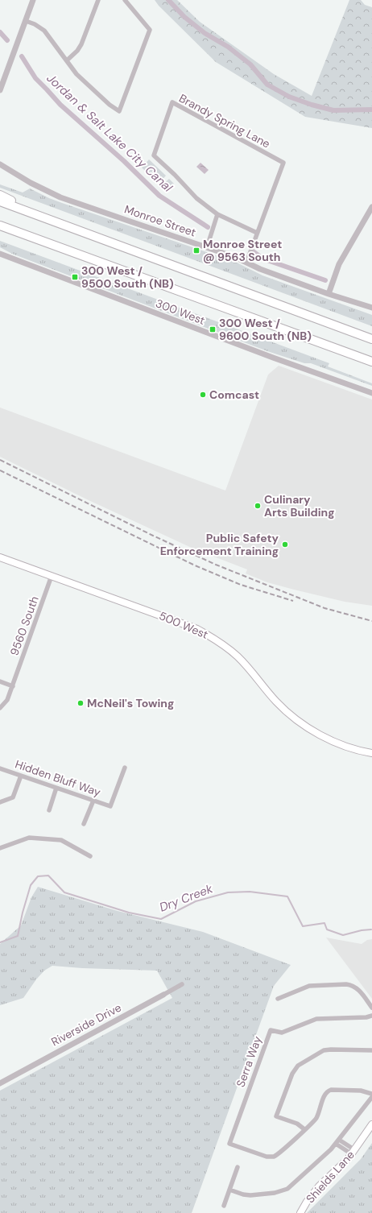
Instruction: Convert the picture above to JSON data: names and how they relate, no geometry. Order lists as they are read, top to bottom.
{
  "streets": {
    "main road": ["500 West", "Shields Lane"],
    "street": [
      "Brandy Spring Lane",
      "Monroe Street",
      "300 West",
      "9560 South",
      "Hidden Bluff Way",
      "Riverside Drive",
      "Serra Way"
    ]
  },
  "crossings": [
    ["500 West", "9560 South"]
  ],
  "water": ["Jordan & Salt Lake City Canal", "Dry Creek"],
  "places": {
    "transit": ["Monroe Street @ 9563 South", "300 West / 9500 South (NB)", "300 West / 9600 South (NB)"],
    "other": [
      "Comcast",
      "Culinary Arts Building",
      "Public Safety Enforcement Training",
      "McNeil's Towing"
    ]
  }
}
